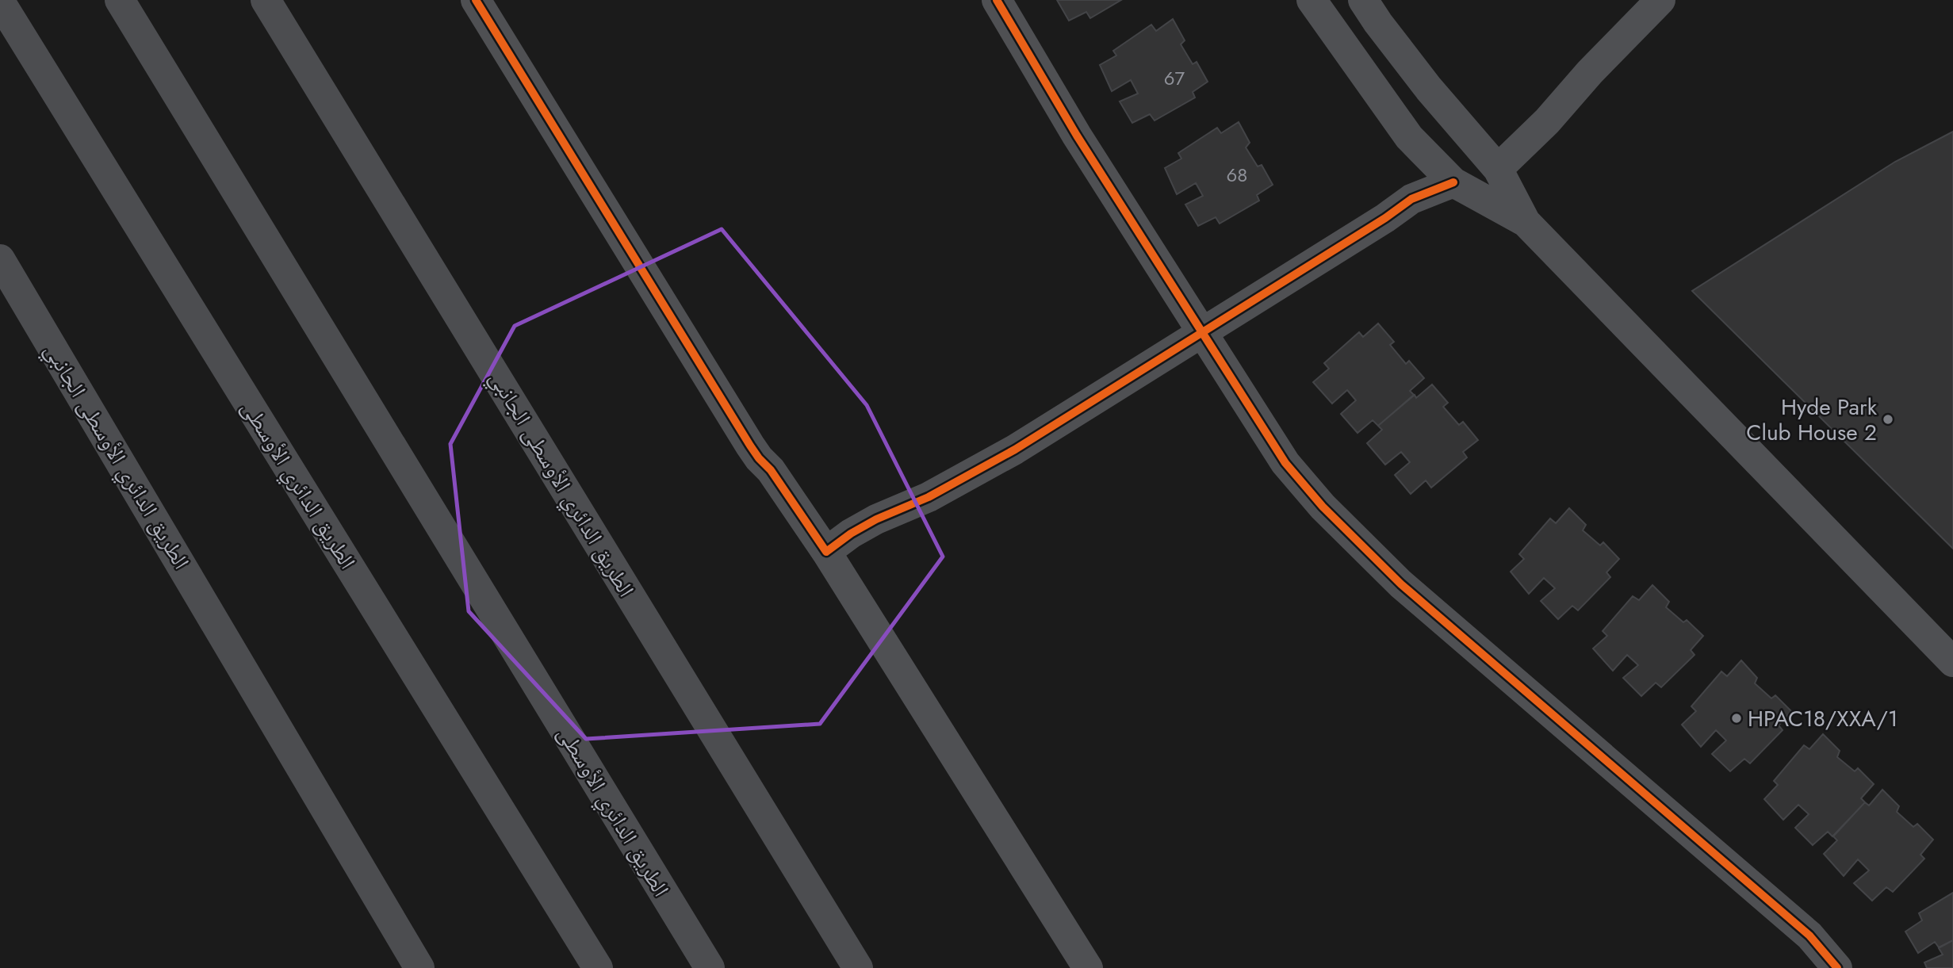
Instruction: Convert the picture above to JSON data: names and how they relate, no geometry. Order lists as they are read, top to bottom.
{
  "streets": {
    "highway": ["الطريق الدائري الأوسطى الجانبي", "الطريق الدائري الأوسطى"]
  },
  "places": ["Hyde Park Club House 2", "HPAC18/XXA/1"],
  "house_numbers": ["67", "68"]
}
